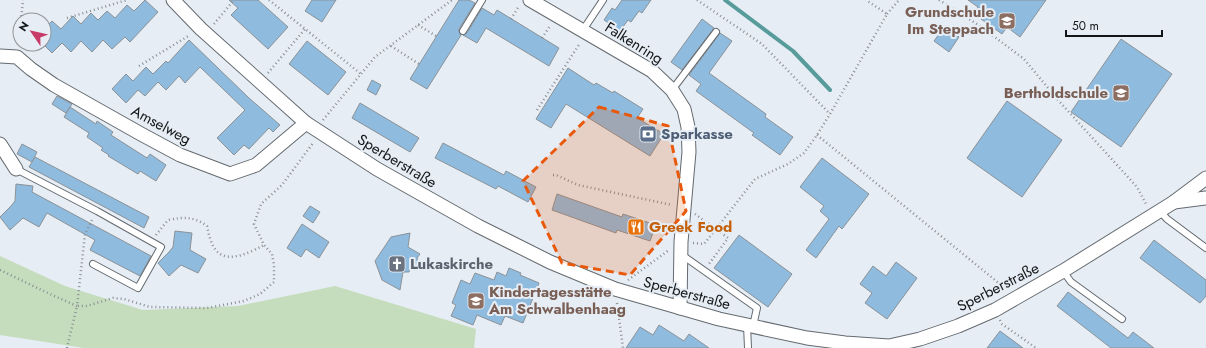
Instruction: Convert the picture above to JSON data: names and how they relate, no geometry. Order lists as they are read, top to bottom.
{
  "streets": {
    "street": ["Falkenring", "Amselweg", "Sperberstraße"]
  },
  "crossings": [
    ["Falkenring", "Sperberstraße"],
    ["Amselweg", "Sperberstraße"]
  ],
  "places": {
    "school or university": ["Grundschule Im Steppach", "Bertholdschule", "Kindertagesstätte Am Schwalbenhaag"],
    "bank": ["Sparkasse"],
    "restaurant": ["Greek Food"],
    "church": ["Lukaskirche"]
  },
  "scale_bar": "50 m",
  "north": "top left"
}
